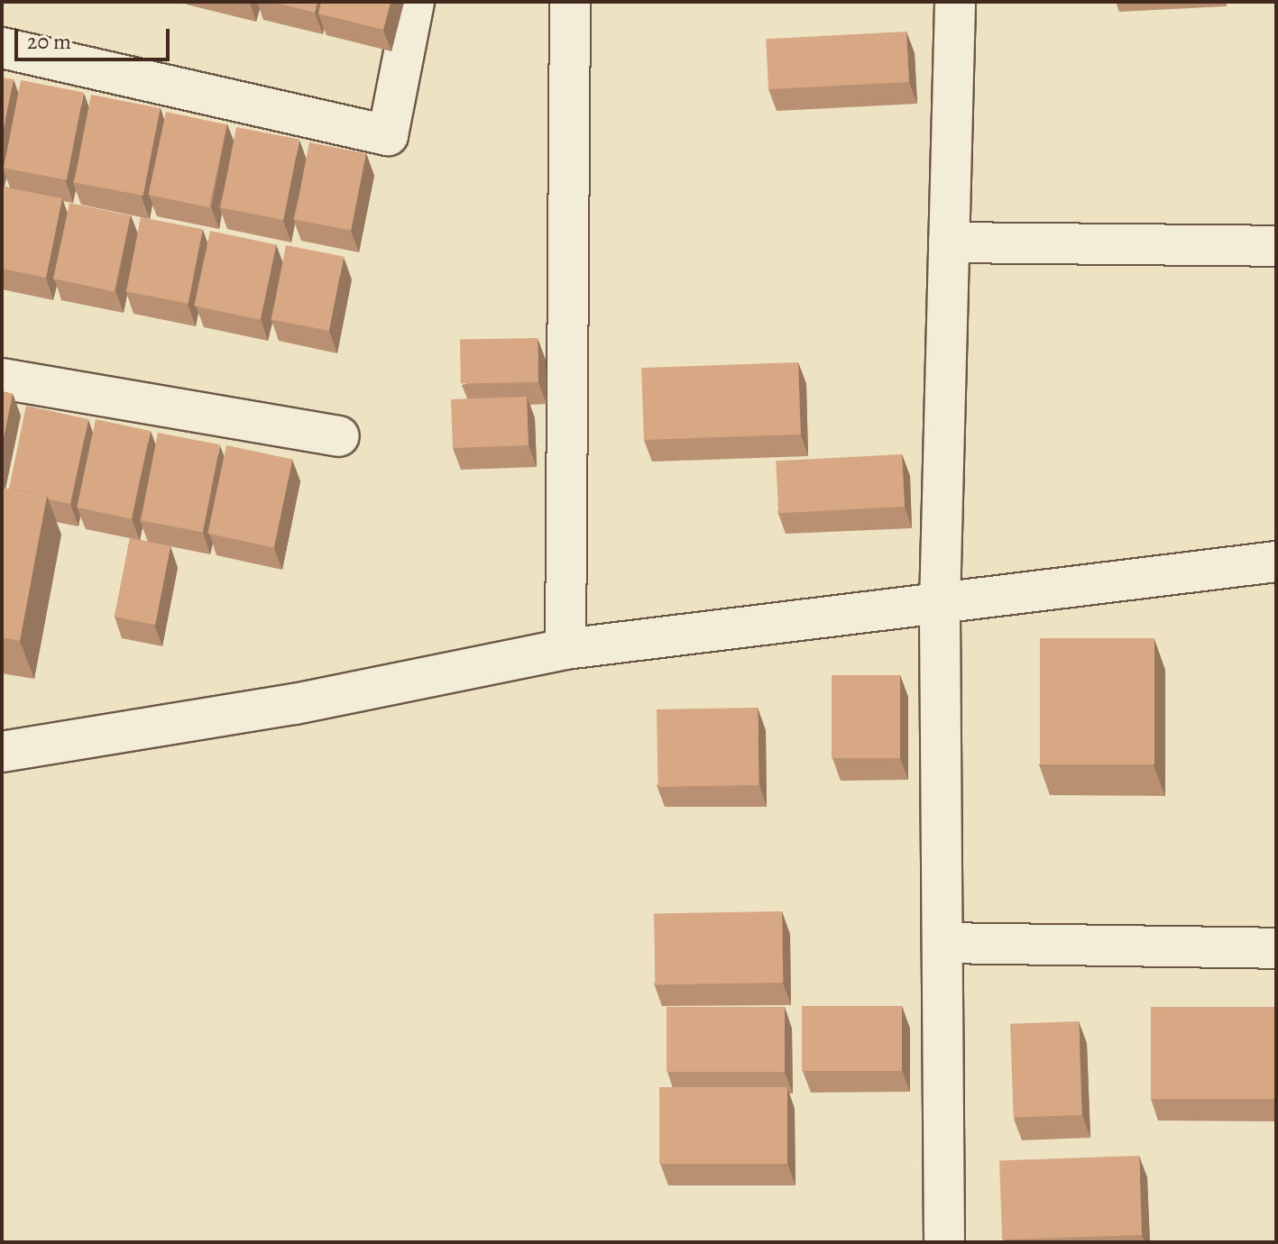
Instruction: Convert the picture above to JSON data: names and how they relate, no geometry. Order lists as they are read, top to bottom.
{
  "scale_bar": "20 m"
}
